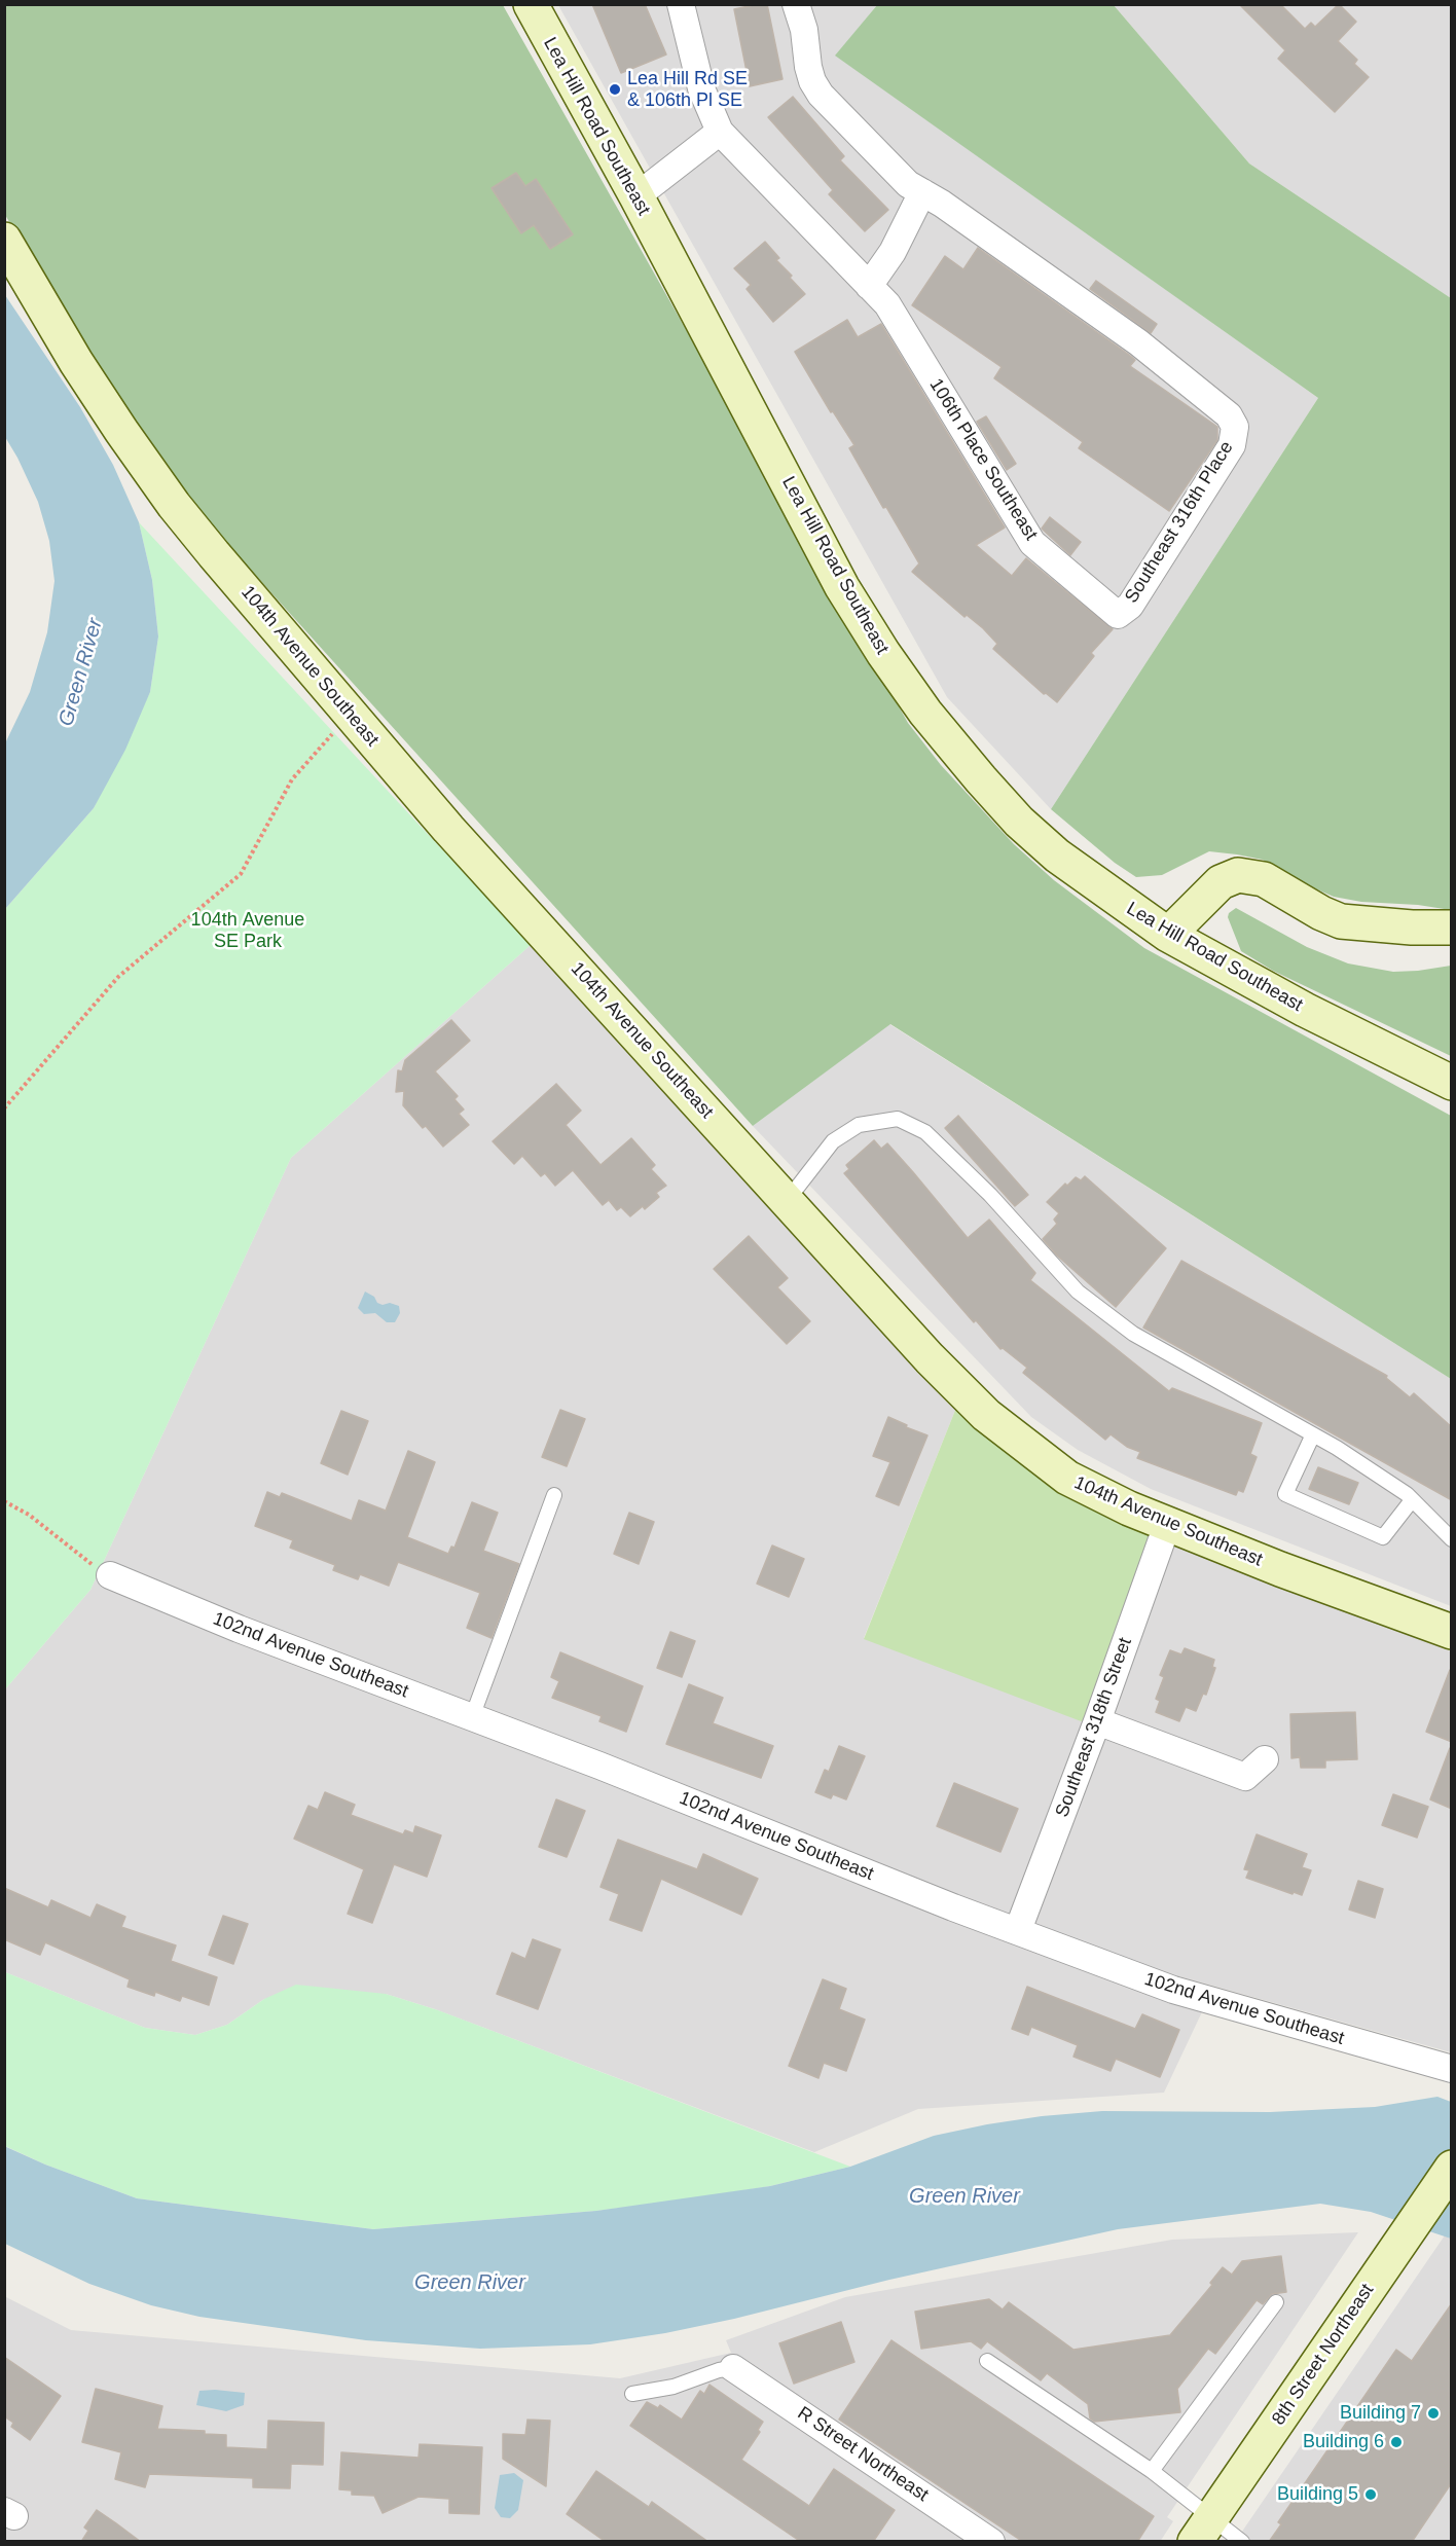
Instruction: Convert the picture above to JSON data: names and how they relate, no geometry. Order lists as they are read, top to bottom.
{
  "streets": {
    "street": [
      "Lea Hill Road Southeast",
      "106th Place Southeast",
      "Southeast 316th Place",
      "104th Avenue Southeast",
      "102nd Avenue Southeast",
      "Southeast 318th Street",
      "8th Street Northeast",
      "R Street Northeast"
    ]
  },
  "crossings": [
    ["106th Place Southeast", "Southeast 316th Place"],
    ["104th Avenue Southeast", "Southeast 318th Street"],
    ["102nd Avenue Southeast", "Southeast 318th Street"]
  ],
  "water": ["Green River"],
  "parks": ["104th Avenue SE Park"],
  "places": [
    "Lea Hill Rd SE & 106th Pl SE",
    "Building 7",
    "Building 6",
    "Building 5"
  ]
}
